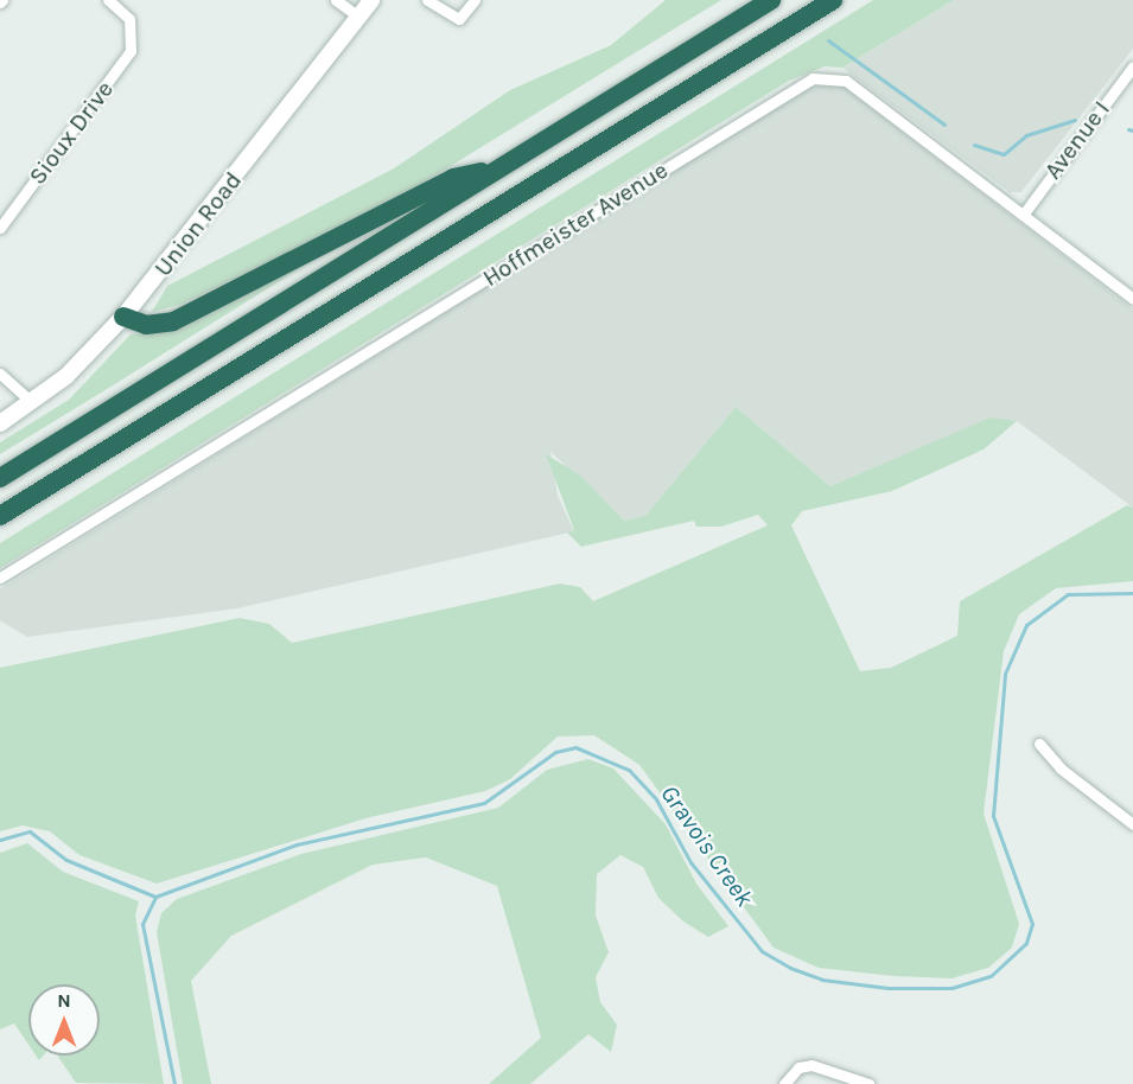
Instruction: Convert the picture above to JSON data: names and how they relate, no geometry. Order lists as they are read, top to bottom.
{
  "streets": {
    "main road": ["Union Road"],
    "street": ["Sioux Drive", "Avenue I", "Hoffmeister Avenue"]
  },
  "crossings": [
    ["Avenue I", "Hoffmeister Avenue"]
  ],
  "water": ["Gravois Creek"],
  "north": "top"
}
